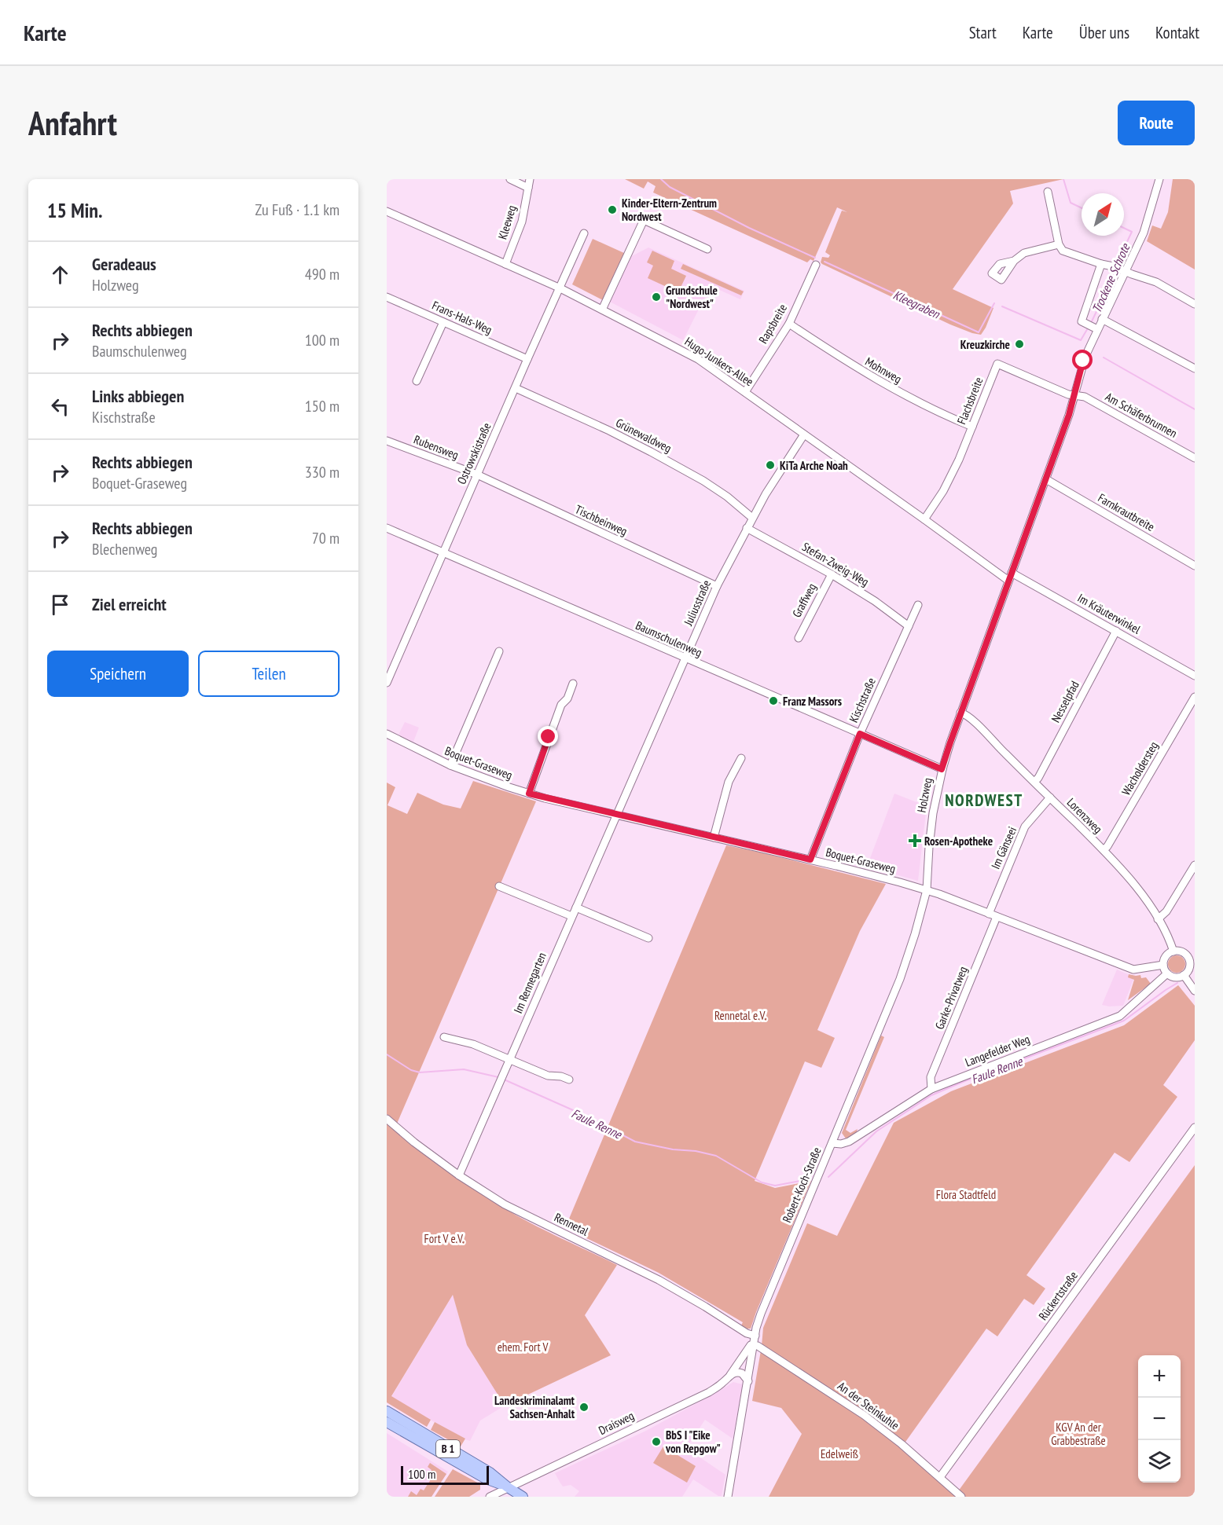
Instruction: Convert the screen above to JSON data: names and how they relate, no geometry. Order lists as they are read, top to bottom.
{
  "streets": {
    "main road": ["B 1"],
    "street": [
      "Kleeweg",
      "Frans-Hals-Weg",
      "Rapsbreite",
      "Hugo-Junkers-Allee",
      "Mohnweg",
      "Flachsbreite",
      "Am Schäferbrunnen",
      "Grünewaldweg",
      "Rubensweg",
      "Ostrowskistraße",
      "Farnkrautbreite",
      "Tischbeinweg",
      "Stefan-Zweig-Weg",
      "Graffweg",
      "Juliusstraße",
      "Im Kräuterwinkel",
      "Baumschulenweg",
      "Kischstraße",
      "Nesselpfad",
      "Boquet-Graseweg",
      "Wacholdersteg",
      "Holzweg",
      "Lorenzweg",
      "Im Gänseei",
      "Im Rennegarten",
      "Garke-Privatweg",
      "Langefelder Weg",
      "Robert-Koch-Straße",
      "Rennetal",
      "Rückertstraße",
      "An der Steinkuhle",
      "Draisweg"
    ]
  },
  "crossings": [
    ["Kleeweg", "Hugo-Junkers-Allee"],
    ["Frans-Hals-Weg", "Ostrowskistraße"],
    ["Rapsbreite", "Hugo-Junkers-Allee"],
    ["Rapsbreite", "Mohnweg"],
    ["Hugo-Junkers-Allee", "Flachsbreite"],
    ["Hugo-Junkers-Allee", "Ostrowskistraße"],
    ["Hugo-Junkers-Allee", "Juliusstraße"],
    ["Hugo-Junkers-Allee", "Holzweg"],
    ["Mohnweg", "Flachsbreite"],
    ["Flachsbreite", "Am Schäferbrunnen"],
    ["Flachsbreite", "Holzweg"],
    ["Am Schäferbrunnen", "Holzweg"],
    ["Grünewaldweg", "Ostrowskistraße"],
    ["Grünewaldweg", "Juliusstraße"],
    ["Rubensweg", "Ostrowskistraße"],
    ["Rubensweg", "Tischbeinweg"],
    ["Ostrowskistraße", "Tischbeinweg"],
    ["Ostrowskistraße", "Baumschulenweg"],
    ["Farnkrautbreite", "Holzweg"],
    ["Tischbeinweg", "Juliusstraße"],
    ["Stefan-Zweig-Weg", "Graffweg"],
    ["Stefan-Zweig-Weg", "Juliusstraße"],
    ["Stefan-Zweig-Weg", "Kischstraße"],
    ["Juliusstraße", "Baumschulenweg"],
    ["Juliusstraße", "Boquet-Graseweg"],
    ["Juliusstraße", "Im Rennegarten"],
    ["Im Kräuterwinkel", "Nesselpfad"],
    ["Im Kräuterwinkel", "Holzweg"],
    ["Baumschulenweg", "Kischstraße"],
    ["Baumschulenweg", "Holzweg"],
    ["Kischstraße", "Boquet-Graseweg"],
    ["Nesselpfad", "Lorenzweg"],
    ["Boquet-Graseweg", "Holzweg"],
    ["Boquet-Graseweg", "Lorenzweg"],
    ["Boquet-Graseweg", "Im Gänseei"],
    ["Boquet-Graseweg", "Im Rennegarten"],
    ["Boquet-Graseweg", "Garke-Privatweg"],
    ["Boquet-Graseweg", "Langefelder Weg"],
    ["Boquet-Graseweg", "Robert-Koch-Straße"],
    ["Wacholdersteg", "Lorenzweg"],
    ["Holzweg", "Lorenzweg"],
    ["Holzweg", "Robert-Koch-Straße"],
    ["Lorenzweg", "Im Gänseei"],
    ["Lorenzweg", "Langefelder Weg"],
    ["Im Rennegarten", "Rennetal"],
    ["Garke-Privatweg", "Langefelder Weg"],
    ["Langefelder Weg", "Robert-Koch-Straße"],
    ["Robert-Koch-Straße", "Rennetal"],
    ["Robert-Koch-Straße", "An der Steinkuhle"],
    ["Robert-Koch-Straße", "Draisweg"],
    ["Rückertstraße", "An der Steinkuhle"],
    ["An der Steinkuhle", "Draisweg"],
    ["Draisweg", "B 1"]
  ],
  "districts": ["NORDWEST"],
  "water": ["Trockene Schrote", "Kleegraben", "Faule Renne"],
  "parks": [
    "Rennetal e.V.",
    "Flora Stadtfeld",
    "Fort V e.V.",
    "ehem. Fort V",
    "KGV An der Grabbestraße",
    "Edelweiß"
  ],
  "places": {
    "other": [
      "Kinder-Eltern-Zentrum Nordwest",
      "Grundschule \"Nordwest\"",
      "Kreuzkirche",
      "KiTa Arche Noah",
      "Franz Massors",
      "Landeskriminalamt Sachsen-Anhalt",
      "BbS I \"Eike von Repgow\""
    ],
    "health": ["Rosen-Apotheke"]
  },
  "scale_bar": "100 m",
  "north": "top right",
  "page": {
    "header": "Karte",
    "nav": [
      "Start",
      "Karte",
      "Über uns",
      "Kontakt"
    ],
    "buttons": [
      "Route",
      ["Speichern", "Teilen"]
    ],
    "title": "Anfahrt",
    "heading": ["15 Min.", "Zu Fuß · 1.1 km"],
    "list": [
      ["Geradeaus", "Holzweg", "490 m"],
      ["Rechts abbiegen", "Baumschulenweg", "100 m"],
      ["Links abbiegen", "Kischstraße", "150 m"],
      ["Rechts abbiegen", "Boquet-Graseweg", "330 m"],
      ["Rechts abbiegen", "Blechenweg", "70 m"],
      "Ziel erreicht"
    ],
    "map_buttons": ["+", "−"],
    "scale": "100 m"
  }
}
